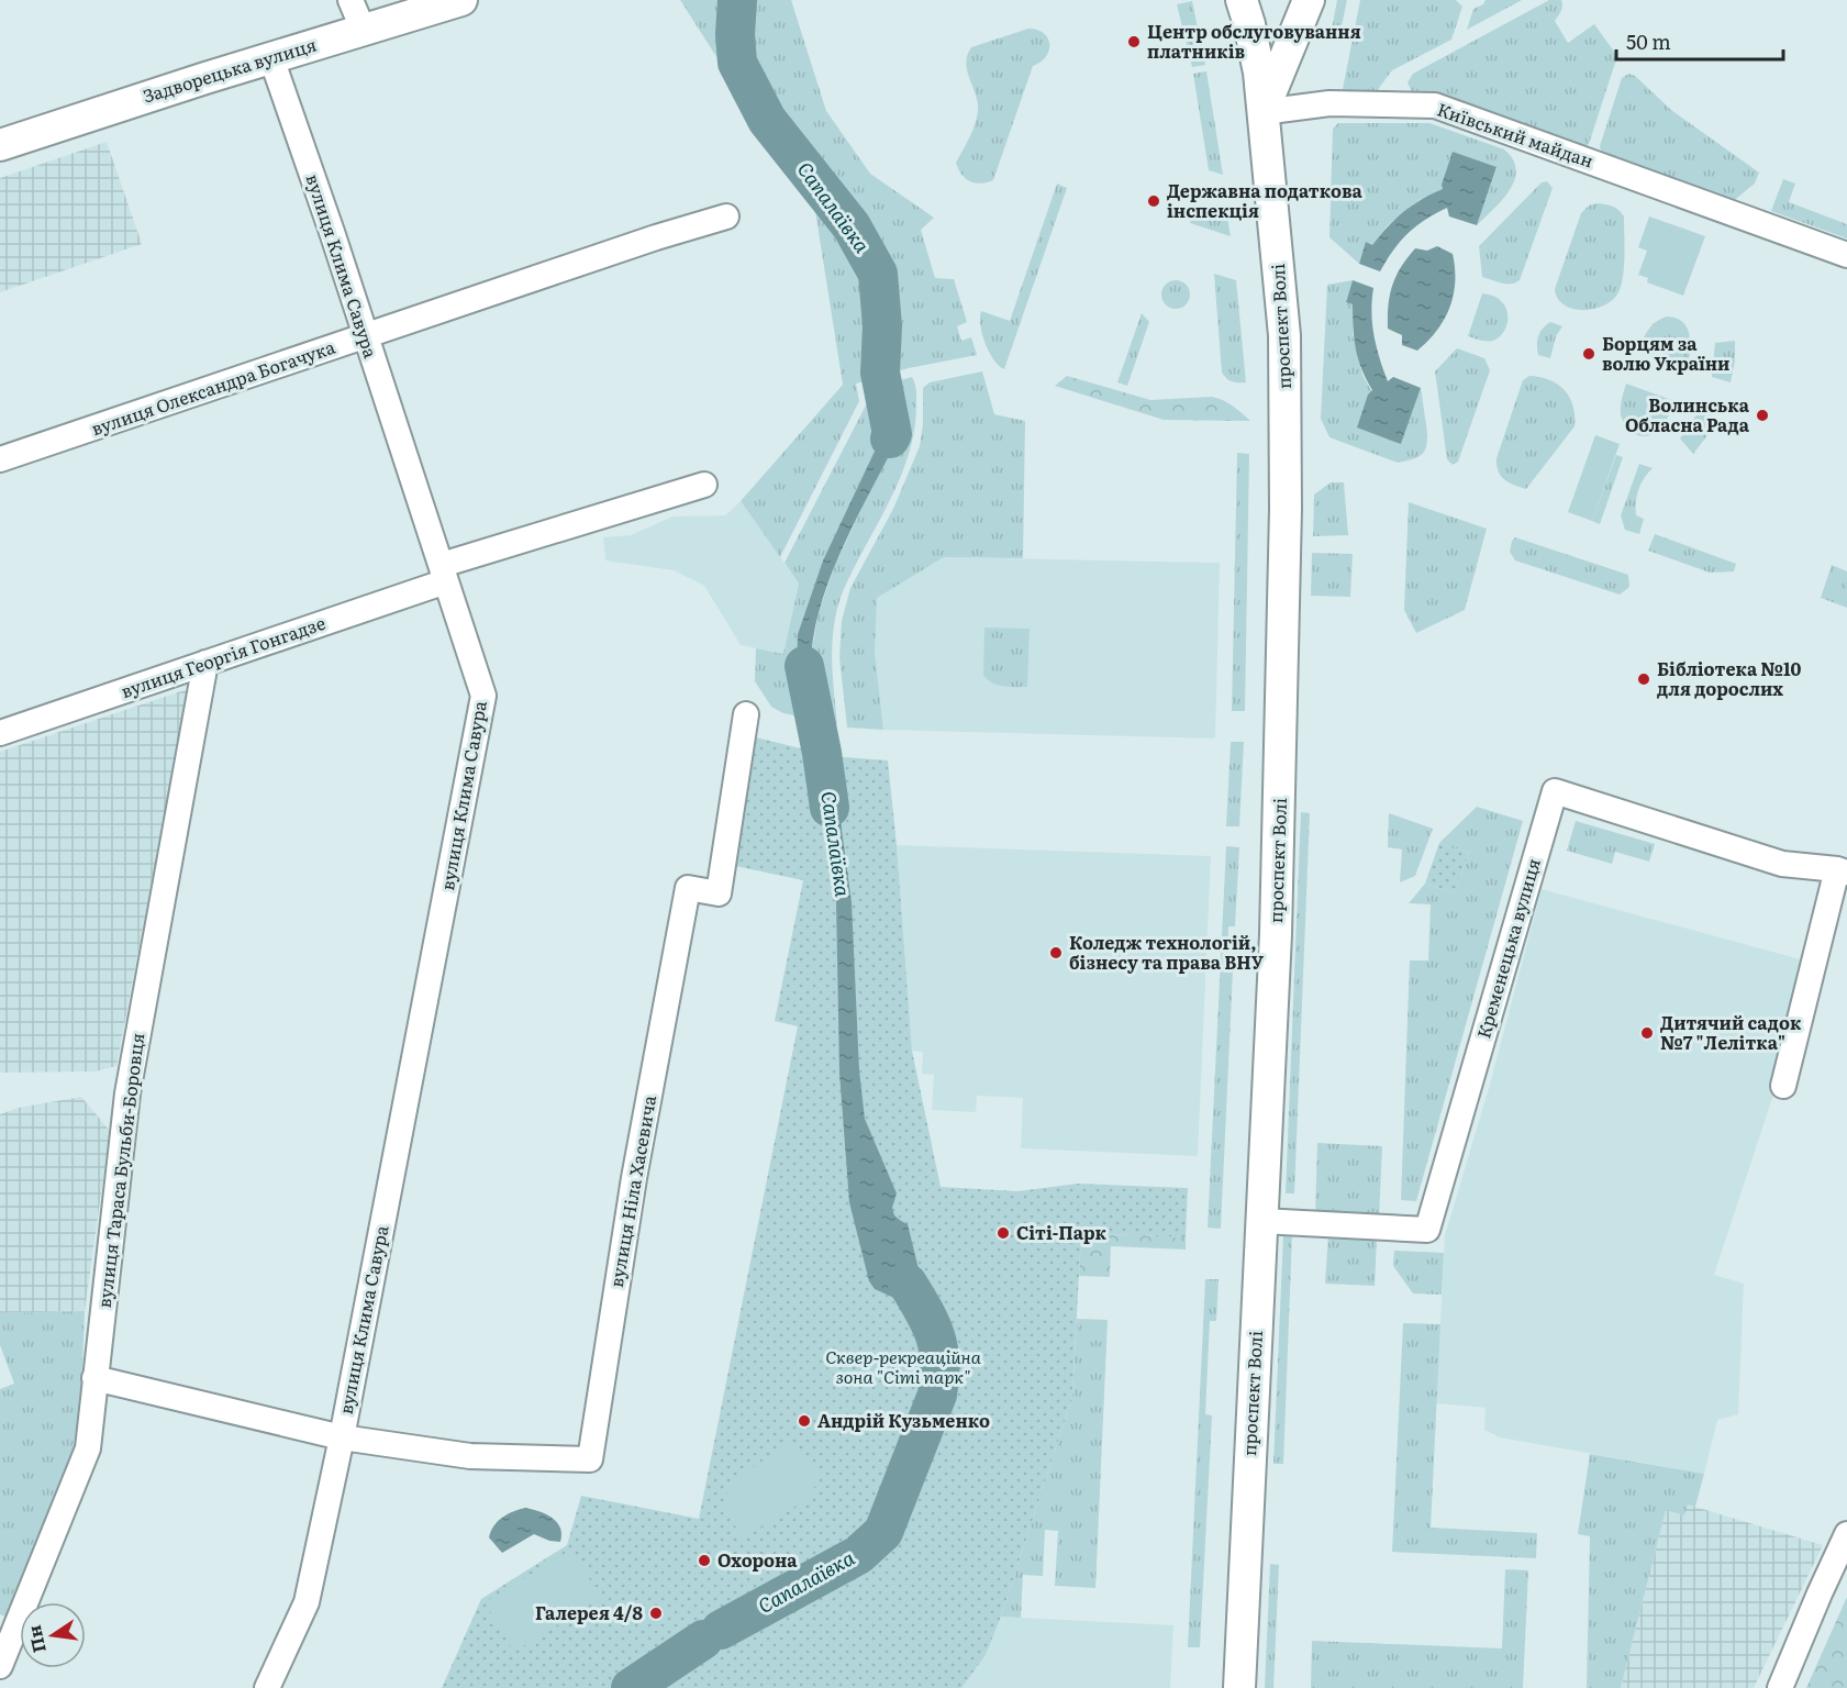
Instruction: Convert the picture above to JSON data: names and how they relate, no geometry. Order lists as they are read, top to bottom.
{
  "streets": {
    "main road": ["Задворецька вулиця", "проспект Волі"],
    "street": [
      "Київський майдан",
      "вулиця Клима Савура",
      "вулиця Олександра Богачука",
      "вулиця Георгія Гонгадзе",
      "Кременецька вулиця",
      "вулиця Тараса Бульби-Боровця",
      "вулиця Ніла Хасевича"
    ]
  },
  "crossings": [
    ["Задворецька вулиця", "вулиця Клима Савура"],
    ["Київський майдан", "проспект Волі"],
    ["вулиця Клима Савура", "вулиця Олександра Богачука"],
    ["вулиця Клима Савура", "вулиця Георгія Гонгадзе"],
    ["вулиця Клима Савура", "вулиця Тараса Бульби-Боровця"],
    ["вулиця Клима Савура", "вулиця Ніла Хасевича"],
    ["проспект Волі", "Кременецька вулиця"],
    ["вулиця Георгія Гонгадзе", "вулиця Тараса Бульби-Боровця"]
  ],
  "water": ["Сапалаївка"],
  "parks": ["Сквер-рекреаційна зона \"Сіті парк\""],
  "places": [
    "Центр обслуговування платників",
    "Державна податкова інспекція",
    "Борцям за волю України",
    "Волинська Обласна Рада",
    "Бібліотека №10 для дорослих",
    "Коледж технологій, бізнесу та права ВНУ",
    "Дитячий садок №7 \"Лелітка\"",
    "Сіті-Парк",
    "Андрій Кузьменко",
    "Охорона",
    "Галерея 4/8"
  ],
  "scale_bar": "50 m",
  "north": "left"
}
